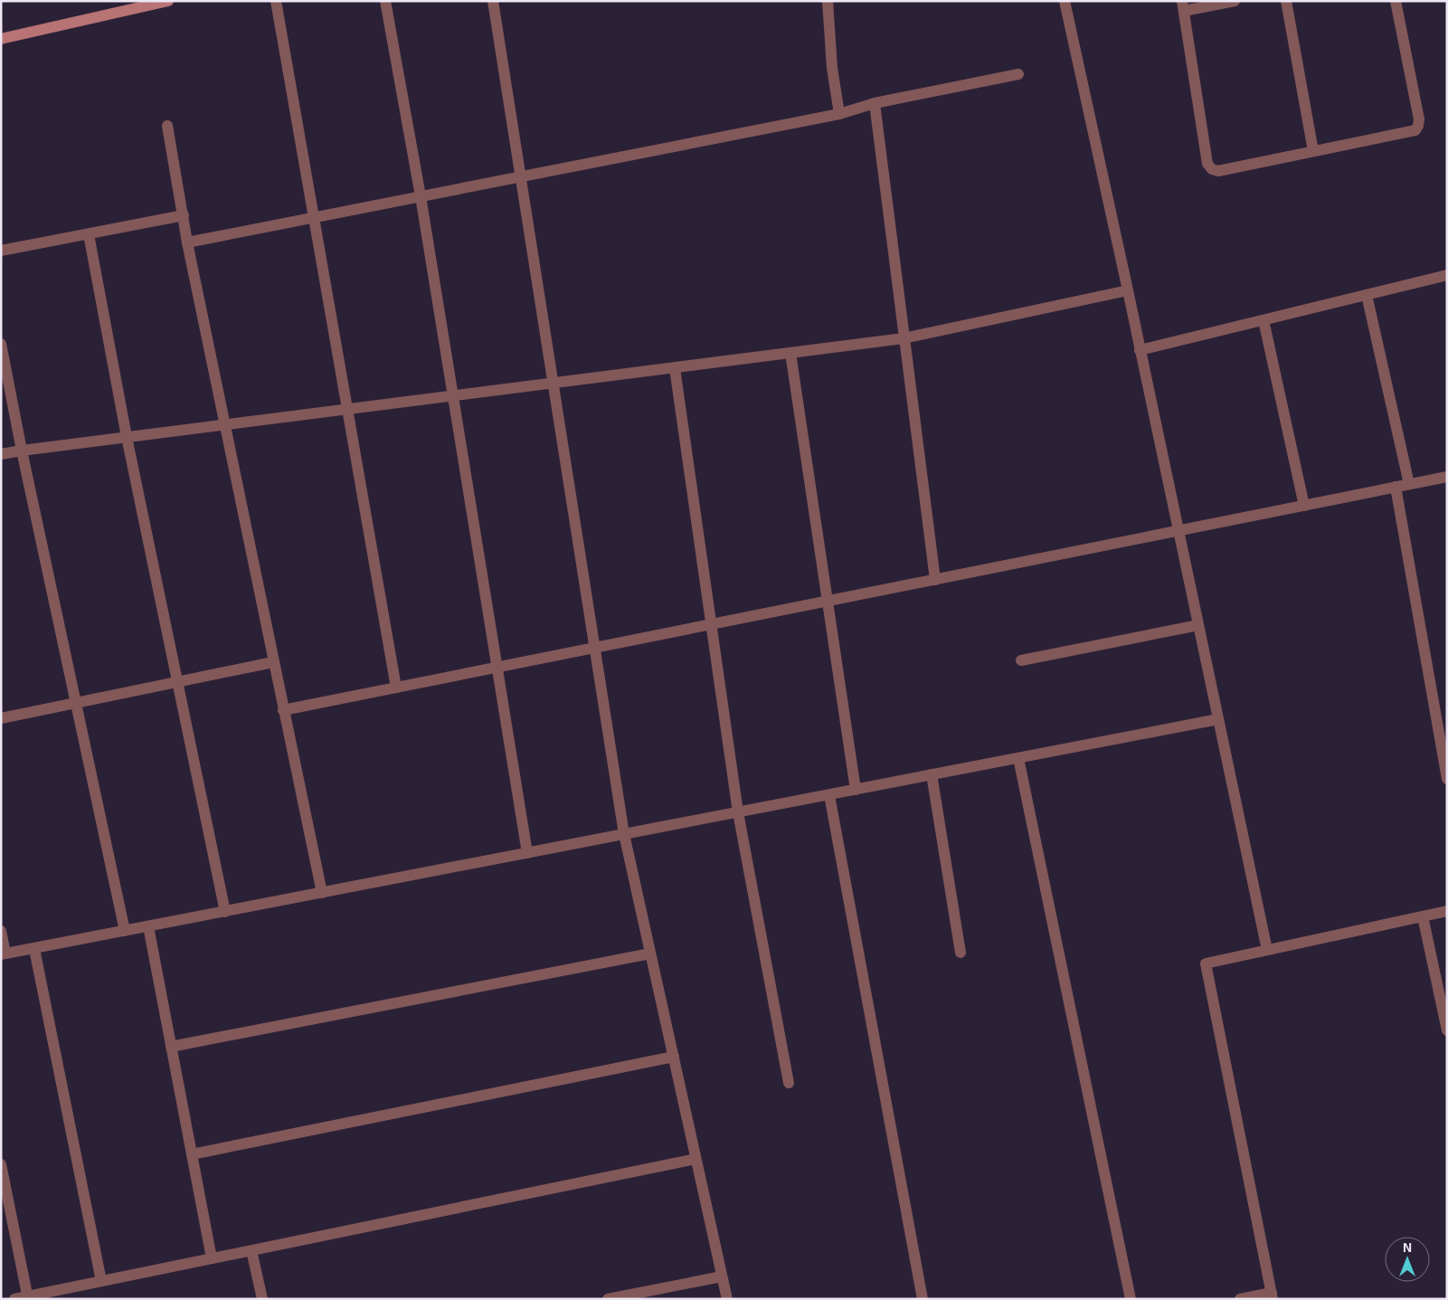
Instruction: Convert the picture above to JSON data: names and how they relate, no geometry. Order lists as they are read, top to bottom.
{
  "north": "top"
}
